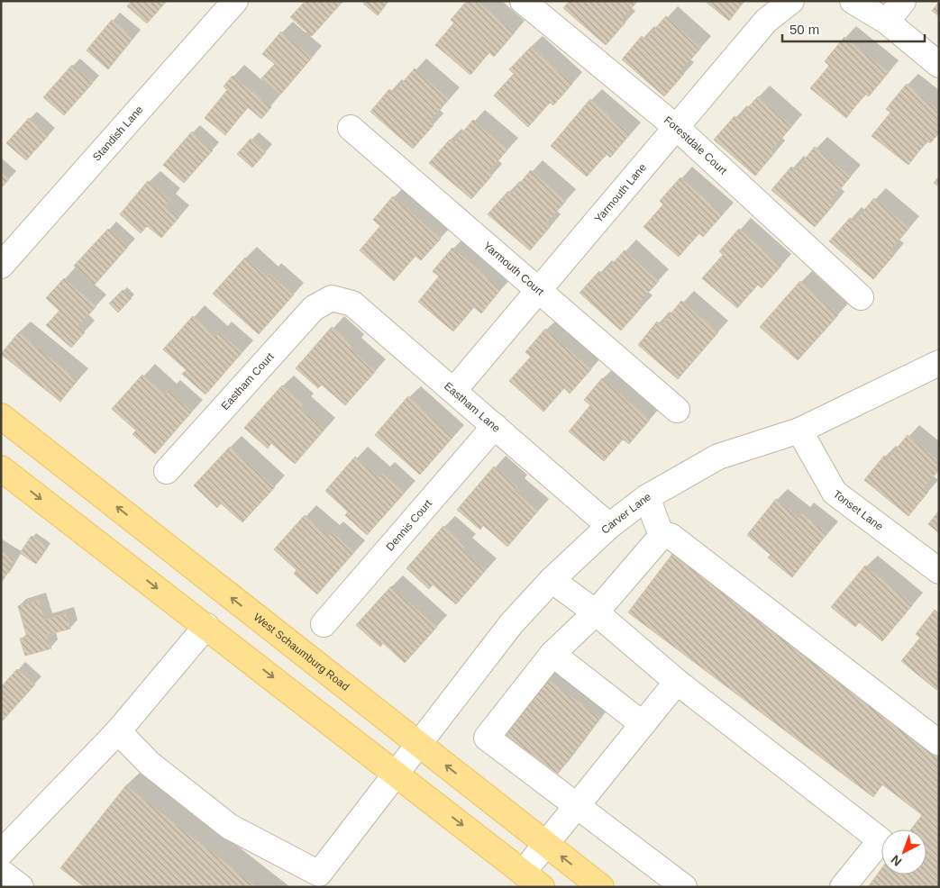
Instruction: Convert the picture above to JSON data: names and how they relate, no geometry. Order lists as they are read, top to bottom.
{
  "streets": {
    "main road": ["West Schaumburg Road"],
    "street": [
      "Standish Lane",
      "Forestdale Court",
      "Yarmouth Lane",
      "Yarmouth Court",
      "Eastham Court",
      "Eastham Lane",
      "Tonset Lane",
      "Carver Lane",
      "Dennis Court"
    ]
  },
  "crossings": [
    ["Forestdale Court", "Yarmouth Lane"],
    ["Yarmouth Lane", "Yarmouth Court"],
    ["Yarmouth Lane", "Eastham Lane"],
    ["Eastham Court", "Eastham Lane"],
    ["Eastham Lane", "Carver Lane"],
    ["Eastham Lane", "Dennis Court"],
    ["Tonset Lane", "Carver Lane"],
    ["Carver Lane", "West Schaumburg Road"]
  ],
  "scale_bar": "50 m",
  "north": "bottom left"
}
